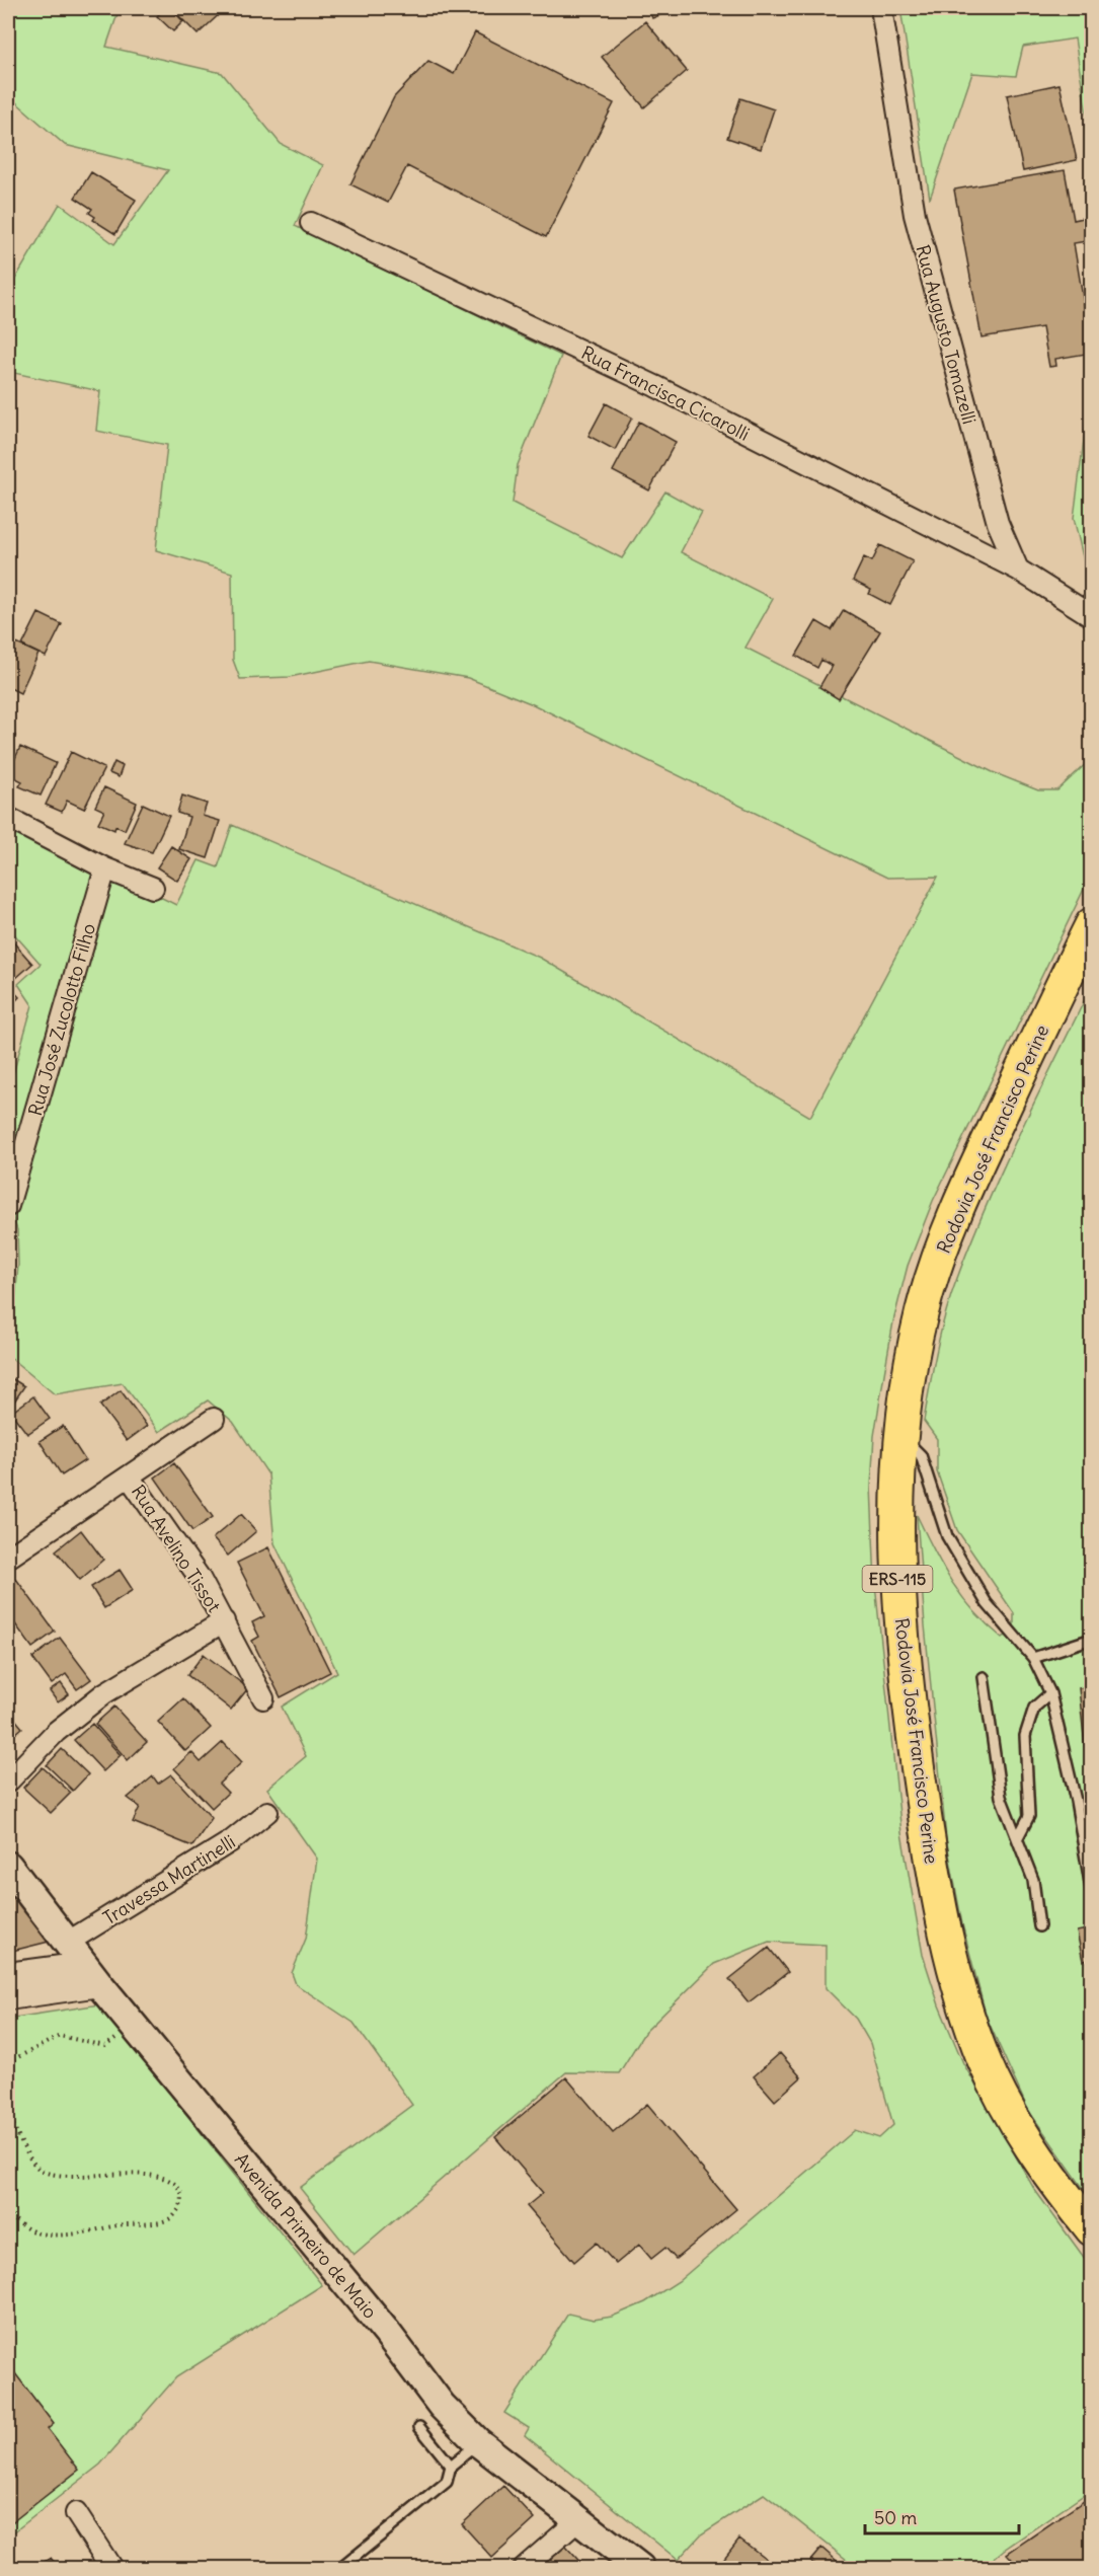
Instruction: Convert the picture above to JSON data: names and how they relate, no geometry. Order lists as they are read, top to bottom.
{
  "streets": {
    "main road": ["Rodovia José Francisco Perine", "ERS-115", "Avenida Primeiro de Maio"],
    "street": [
      "Rua Augusto Tomazelli",
      "Rua Francisca Cicarolli",
      "Rua José Zucolotto Filho",
      "Rua Avelino Tissot",
      "Travessa Martinelli"
    ]
  },
  "crossings": [
    ["Rua Augusto Tomazelli", "Rua Francisca Cicarolli"],
    ["Travessa Martinelli", "Avenida Primeiro de Maio"]
  ],
  "scale_bar": "50 m"
}
